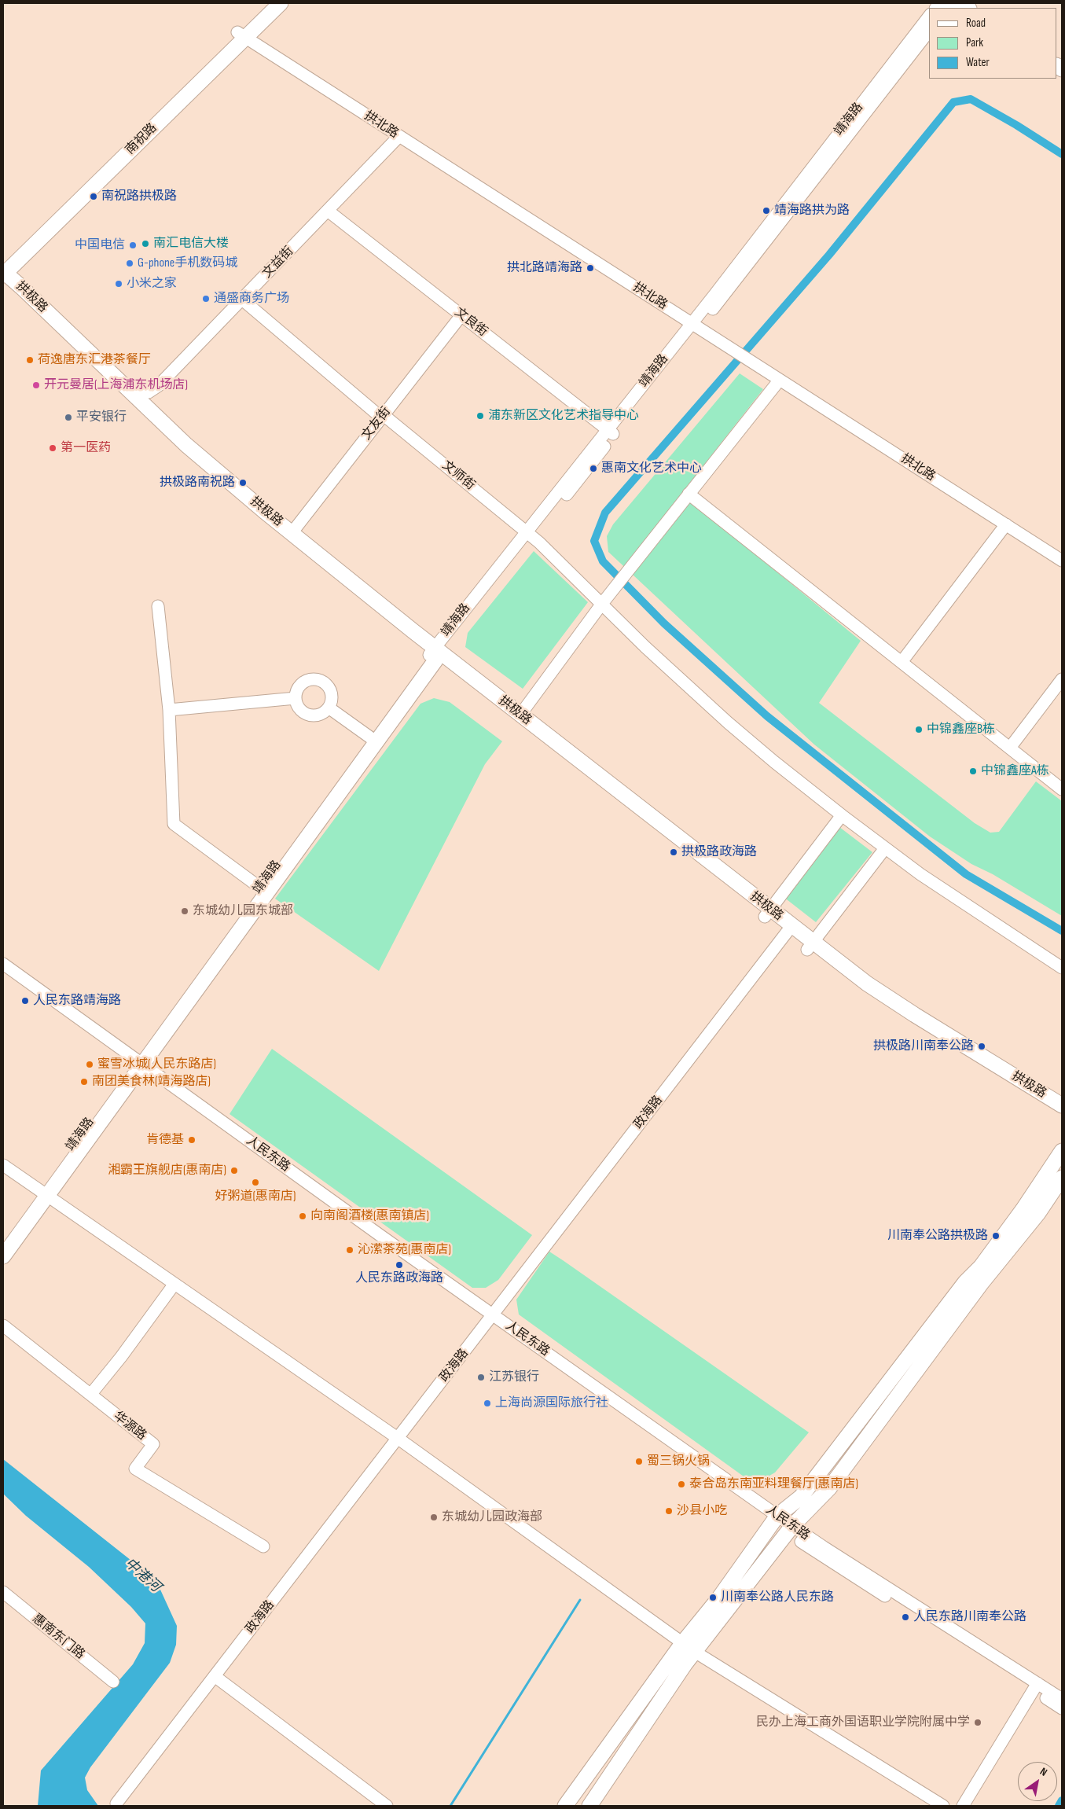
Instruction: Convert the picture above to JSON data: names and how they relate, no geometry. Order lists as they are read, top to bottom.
{
  "streets": {
    "main road": ["靖海路", "南祝路", "拱极路"],
    "street": [
      "拱北路",
      "文益街",
      "文良街",
      "文友街",
      "文师街",
      "政海路",
      "人民东路",
      "华源路",
      "惠南东门路"
    ]
  },
  "crossings": [
    ["靖海路", "拱北路"],
    ["靖海路", "拱极路"],
    ["靖海路", "文良街"],
    ["靖海路", "文师街"],
    ["靖海路", "人民东路"],
    ["拱北路", "南祝路"],
    ["拱北路", "文益街"],
    ["南祝路", "拱极路"],
    ["文益街", "拱极路"],
    ["文益街", "文良街"],
    ["文益街", "文师街"],
    ["拱极路", "文友街"],
    ["拱极路", "政海路"],
    ["文良街", "文友街"],
    ["文友街", "文师街"],
    ["政海路", "人民东路"]
  ],
  "water": ["中港河"],
  "places": [
    "南祝路拱极路",
    "靖海路拱为路",
    "南汇电信大楼",
    "中国电信",
    "G-phone手机数码城",
    "拱北路靖海路",
    "小米之家",
    "通盛商务广场",
    "荷逸唐东汇港茶餐厅",
    "开元曼居(上海浦东机场店)",
    "浦东新区文化艺术指导中心",
    "平安银行",
    "第一医药",
    "惠南文化艺术中心",
    "拱极路南祝路",
    "中锦鑫座B栋",
    "中锦鑫座A栋",
    "拱极路政海路",
    "东城幼儿园东城部",
    "人民东路靖海路",
    "拱极路川南奉公路",
    "蜜雪冰城(人民东路店)",
    "南团美食林(靖海路店)",
    "肯德基",
    "湘霸王旗舰店(惠南店)",
    "好粥道(惠南店)",
    "向南阁酒楼(惠南镇店)",
    "川南奉公路拱极路",
    "沁潆茶苑(惠南店)",
    "人民东路政海路",
    "江苏银行",
    "上海尚源国际旅行社",
    "蜀三锅火锅",
    "泰合岛东南亚料理餐厅(惠南店)",
    "沙县小吃",
    "东城幼儿园政海部",
    "川南奉公路人民东路",
    "人民东路川南奉公路",
    "民办上海工商外国语职业学院附属中学"
  ],
  "legend": ["Road", "Park", "Water"],
  "north": "top right"
}
